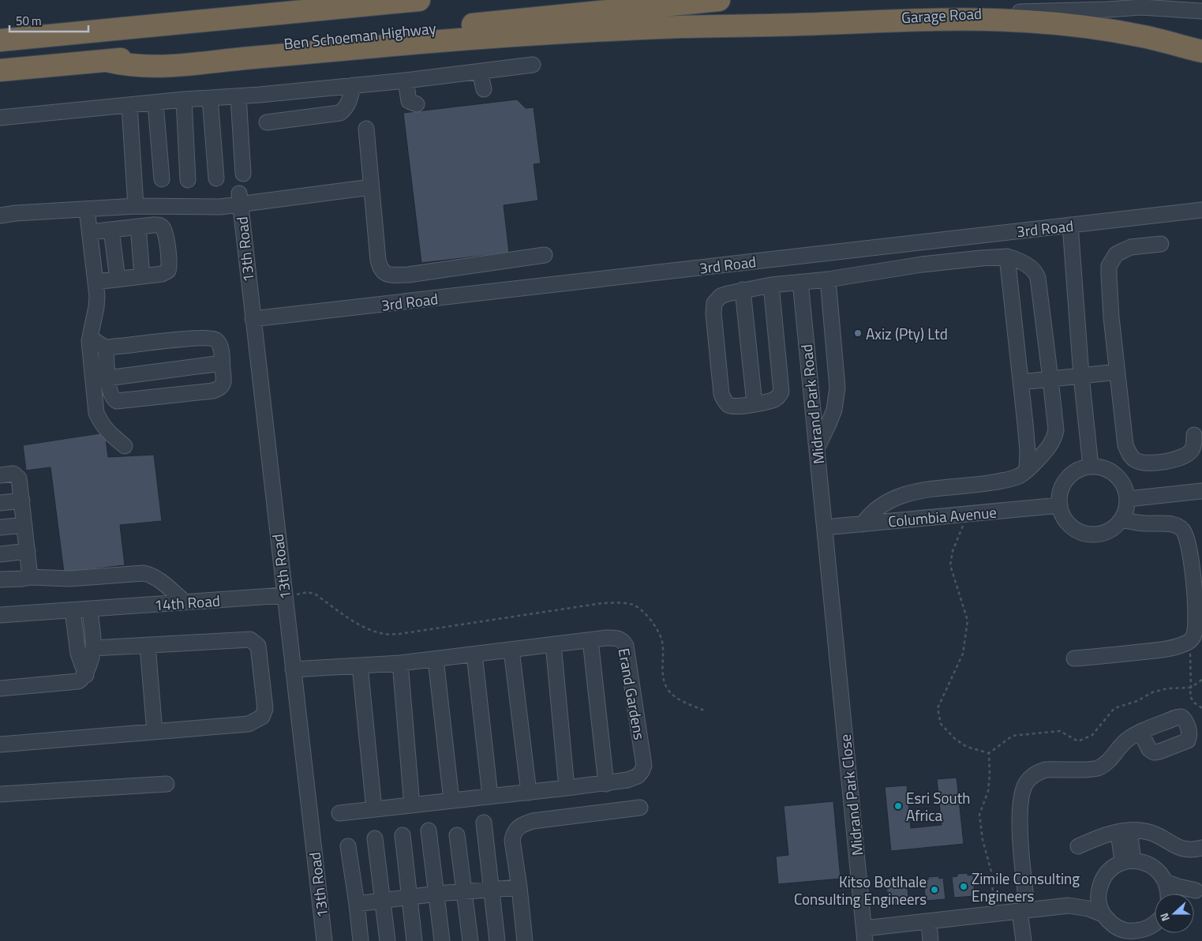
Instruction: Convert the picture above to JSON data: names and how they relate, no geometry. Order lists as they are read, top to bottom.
{
  "streets": {
    "highway": ["Ben Schoeman Highway"],
    "street": [
      "Garage Road",
      "3rd Road",
      "13th Road",
      "Midrand Park Road",
      "Columbia Avenue",
      "14th Road",
      "Erand Gardens",
      "Midrand Park Close"
    ]
  },
  "crossings": [
    ["3rd Road", "13th Road"],
    ["13th Road", "14th Road"],
    ["13th Road", "Erand Gardens"],
    ["Midrand Park Road", "Columbia Avenue"],
    ["Midrand Park Road", "Midrand Park Close"],
    ["Columbia Avenue", "Midrand Park Close"]
  ],
  "places": [
    "Axiz (Pty) Ltd",
    "Esri South Africa",
    "Zimile Consulting Engineers",
    "Kitso Botlhale Consulting Engineers"
  ],
  "scale_bar": "50 m",
  "north": "left"
}
